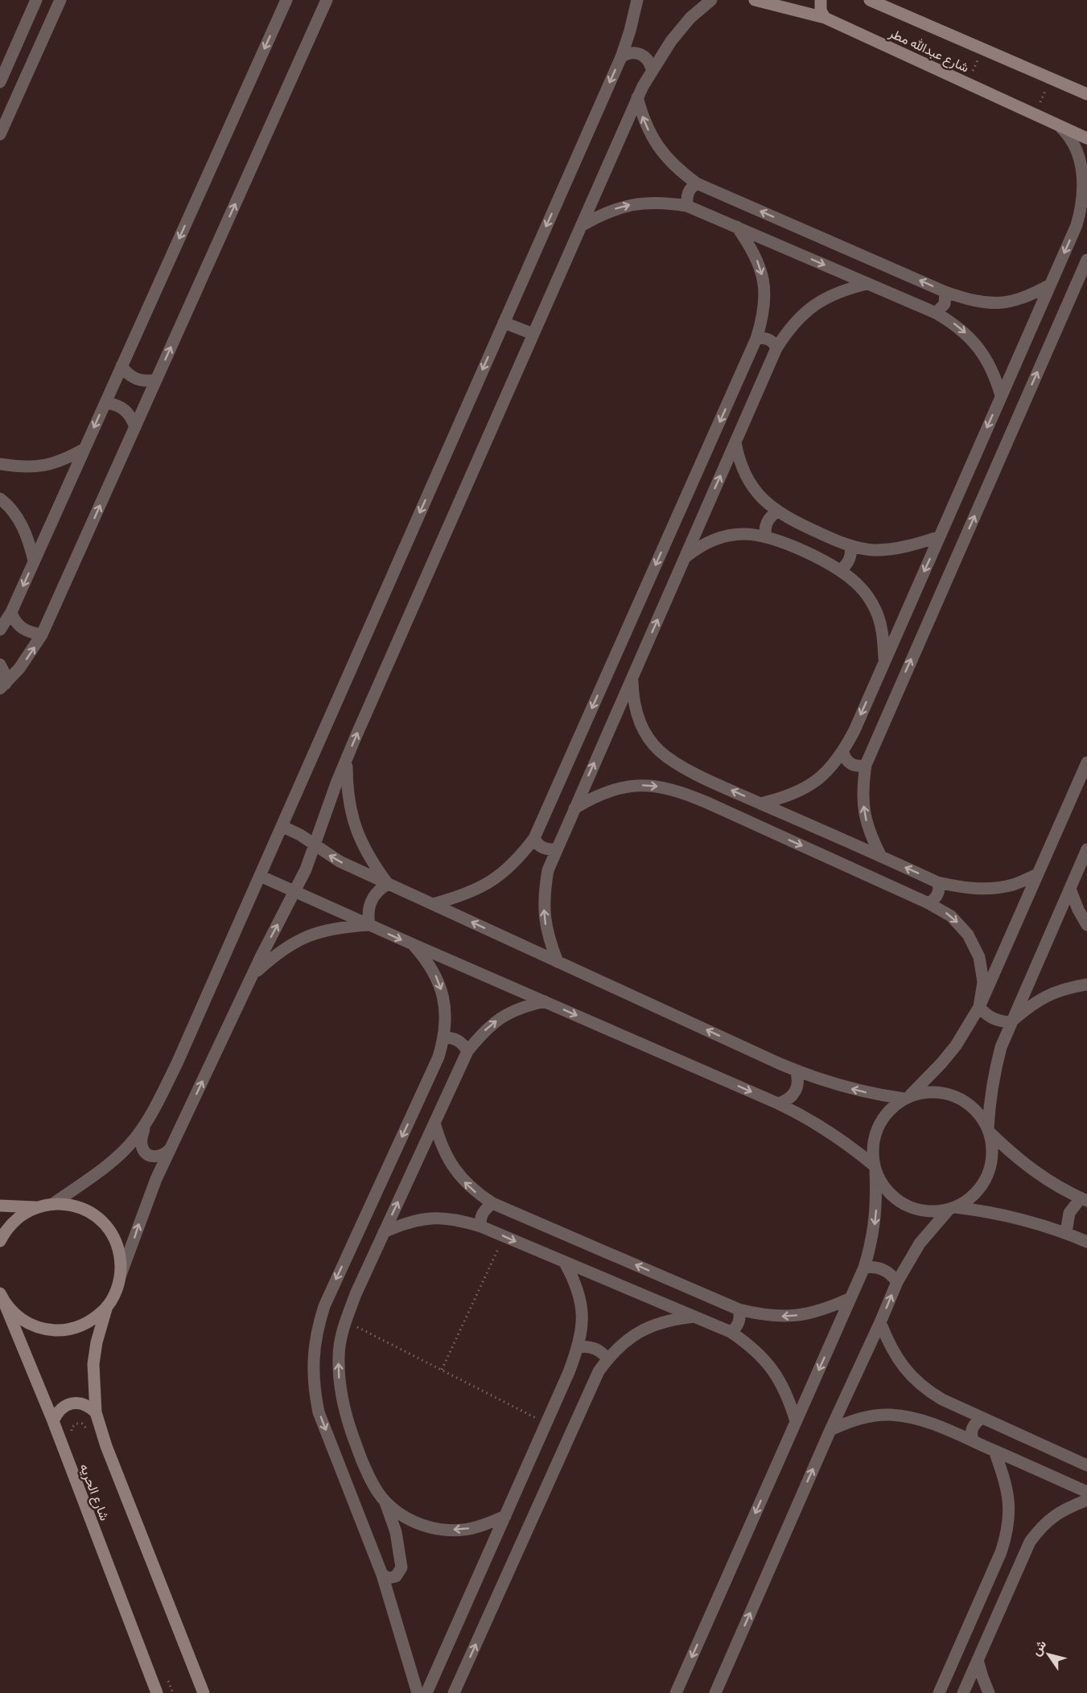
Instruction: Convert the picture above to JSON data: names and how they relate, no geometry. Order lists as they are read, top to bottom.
{
  "streets": {
    "street": ["شارع عبدالله مطر", "شارع الحريه"]
  },
  "north": "top left"
}
